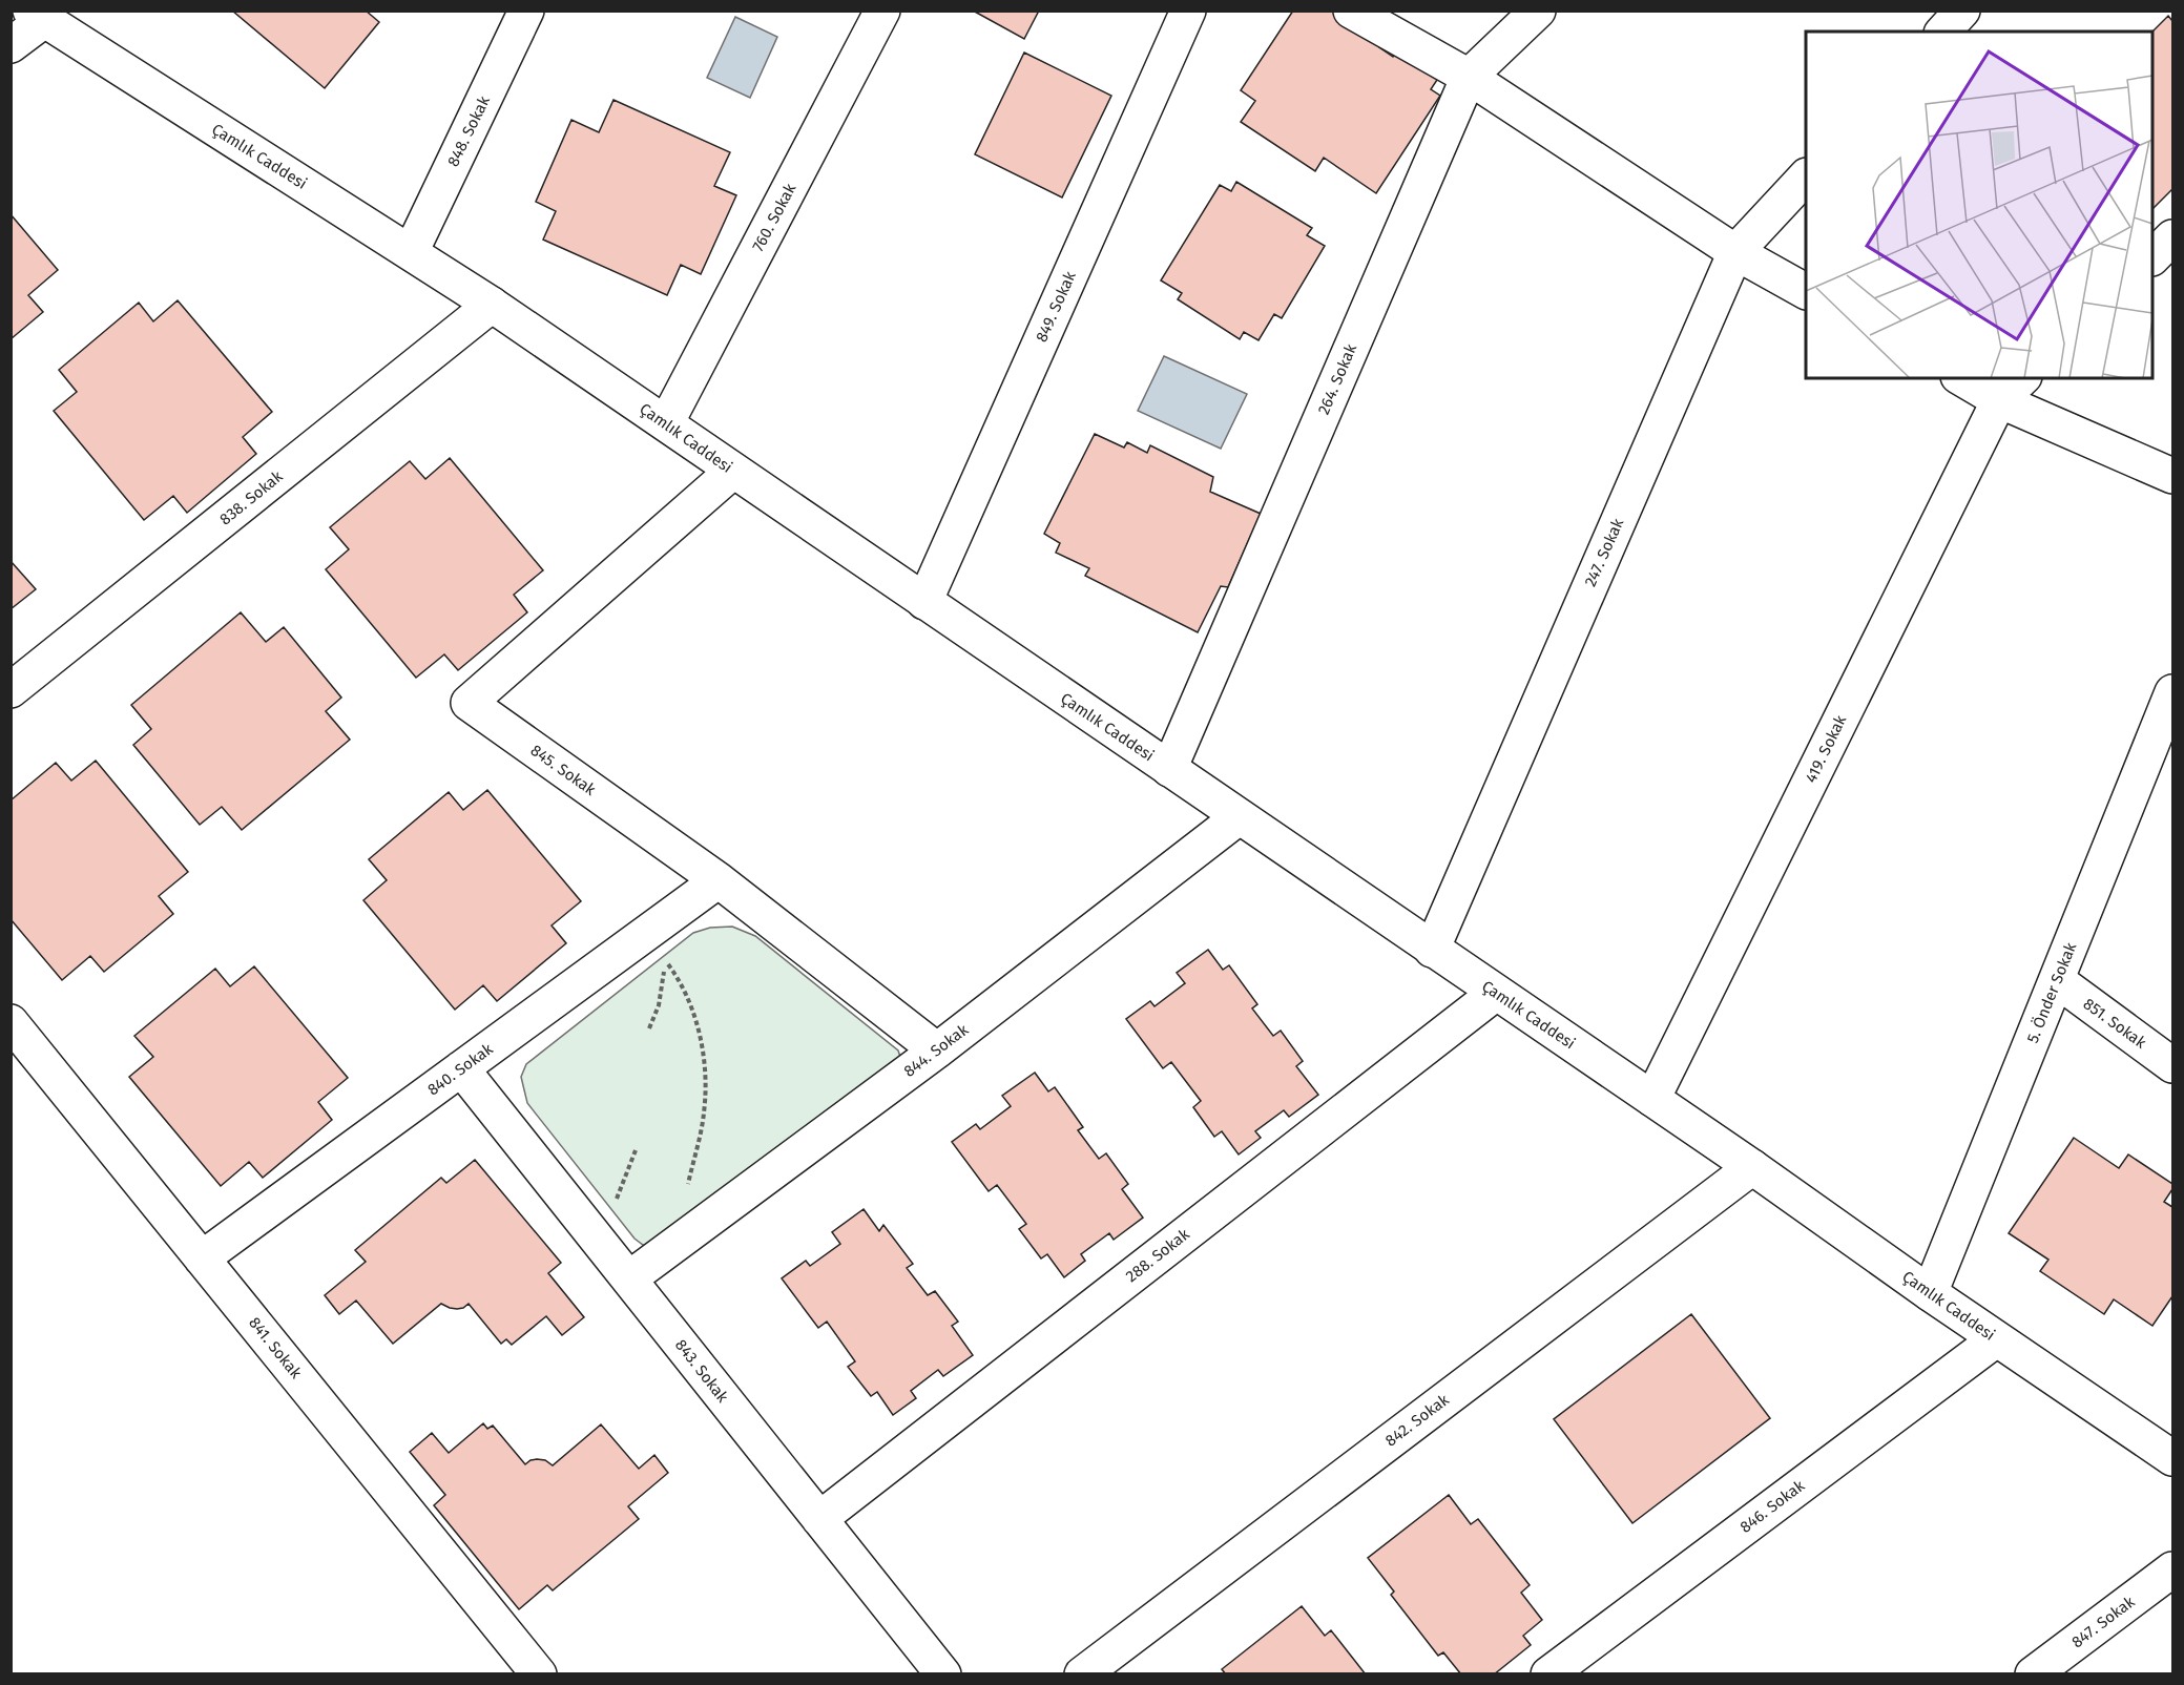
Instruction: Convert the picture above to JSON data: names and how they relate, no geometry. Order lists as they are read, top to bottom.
{
  "streets": {
    "street": [
      "848. Sokak",
      "Çamlık Caddesi",
      "760. Sokak",
      "849. Sokak",
      "264. Sokak",
      "838. Sokak",
      "247. Sokak",
      "419. Sokak",
      "845. Sokak",
      "5. Önder Sokak",
      "851. Sokak",
      "844. Sokak",
      "840. Sokak",
      "288. Sokak",
      "841. Sokak",
      "843. Sokak",
      "842. Sokak",
      "846. Sokak",
      "847. Sokak"
    ]
  },
  "crossings": [
    ["848. Sokak", "Çamlık Caddesi"],
    ["Çamlık Caddesi", "760. Sokak"],
    ["Çamlık Caddesi", "849. Sokak"],
    ["Çamlık Caddesi", "264. Sokak"],
    ["Çamlık Caddesi", "838. Sokak"],
    ["Çamlık Caddesi", "247. Sokak"],
    ["Çamlık Caddesi", "419. Sokak"],
    ["Çamlık Caddesi", "845. Sokak"],
    ["Çamlık Caddesi", "5. Önder Sokak"],
    ["Çamlık Caddesi", "844. Sokak"],
    ["Çamlık Caddesi", "288. Sokak"],
    ["Çamlık Caddesi", "842. Sokak"],
    ["Çamlık Caddesi", "846. Sokak"],
    ["845. Sokak", "844. Sokak"],
    ["845. Sokak", "840. Sokak"],
    ["5. Önder Sokak", "851. Sokak"],
    ["844. Sokak", "843. Sokak"],
    ["840. Sokak", "841. Sokak"],
    ["840. Sokak", "843. Sokak"],
    ["288. Sokak", "843. Sokak"]
  ]
}
